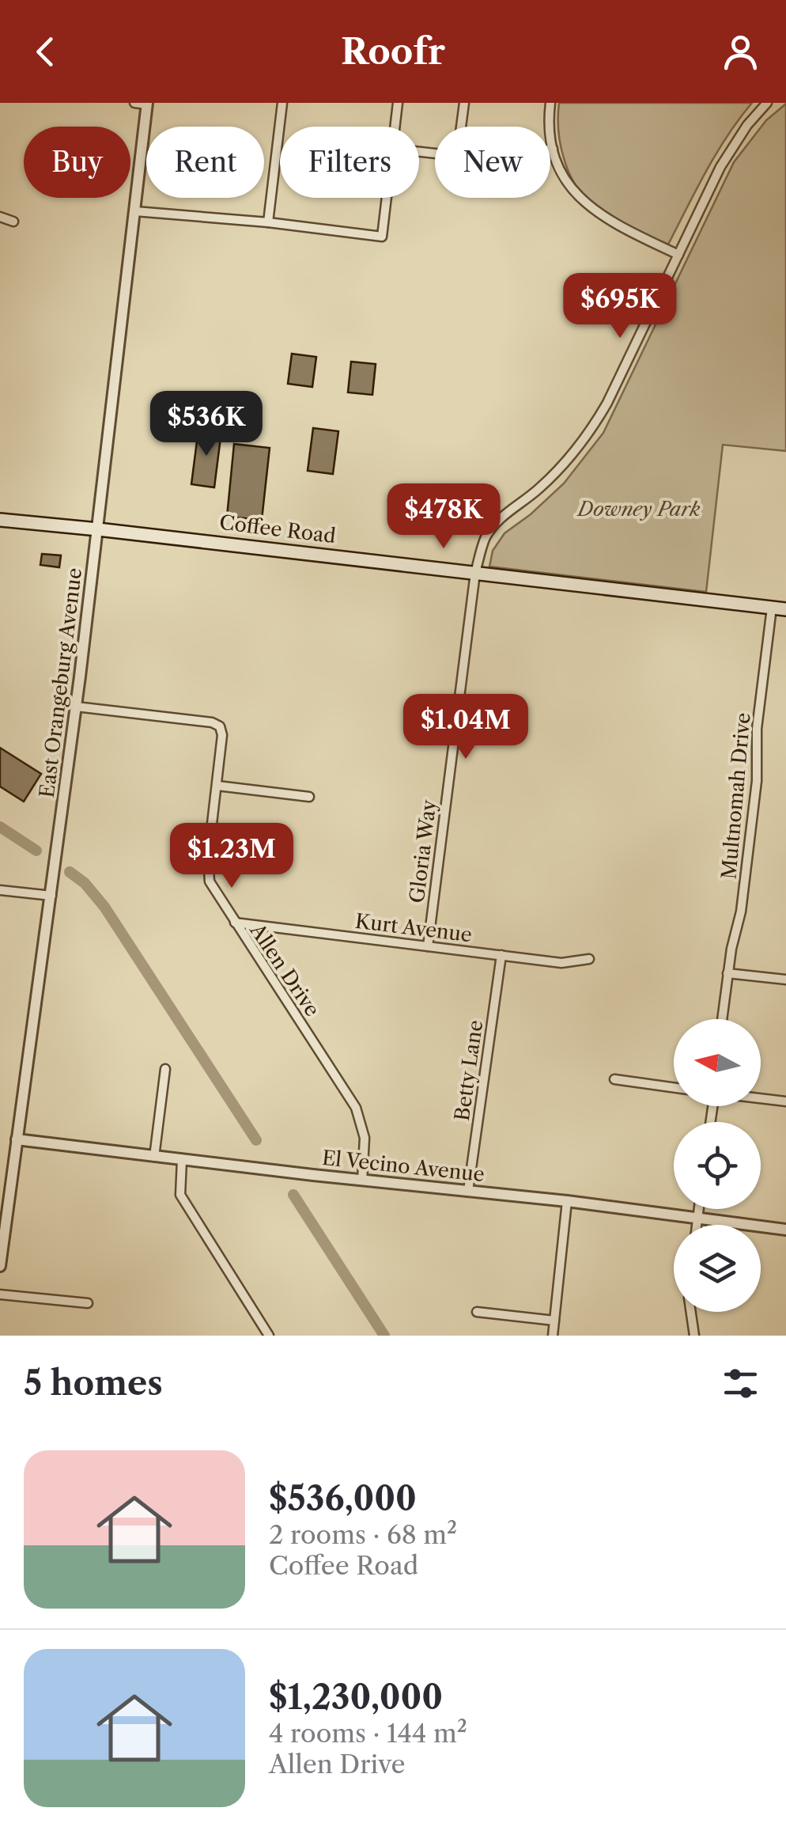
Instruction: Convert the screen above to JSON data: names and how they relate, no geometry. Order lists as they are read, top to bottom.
{
  "streets": {
    "main road": ["Coffee Road"],
    "street": [
      "East Orangeburg Avenue",
      "Multnomah Drive",
      "Gloria Way",
      "Kurt Avenue",
      "Allen Drive",
      "Betty Lane",
      "El Vecino Avenue"
    ]
  },
  "crossings": [
    ["Coffee Road", "East Orangeburg Avenue"],
    ["Coffee Road", "Multnomah Drive"],
    ["Coffee Road", "Gloria Way"],
    ["East Orangeburg Avenue", "Allen Drive"],
    ["East Orangeburg Avenue", "El Vecino Avenue"],
    ["Gloria Way", "Kurt Avenue"],
    ["Kurt Avenue", "Allen Drive"],
    ["Kurt Avenue", "Betty Lane"],
    ["Allen Drive", "El Vecino Avenue"],
    ["Betty Lane", "El Vecino Avenue"]
  ],
  "parks": ["Downey Park"],
  "north": "left",
  "page": {
    "header": "Roofr",
    "chip": [
      "Buy",
      "Rent",
      "Filters",
      "New"
    ],
    "price": [
      "$695K",
      "$536K",
      "$478K",
      "$1.04M",
      "$1.23M"
    ],
    "heading": "5 homes",
    "list": [
      {
        "name": "$536,000",
        "note": "2 rooms · 68 m² · Coffee Road"
      },
      {
        "name": "$1,230,000",
        "note": "4 rooms · 144 m² · Allen Drive"
      }
    ]
  }
}
